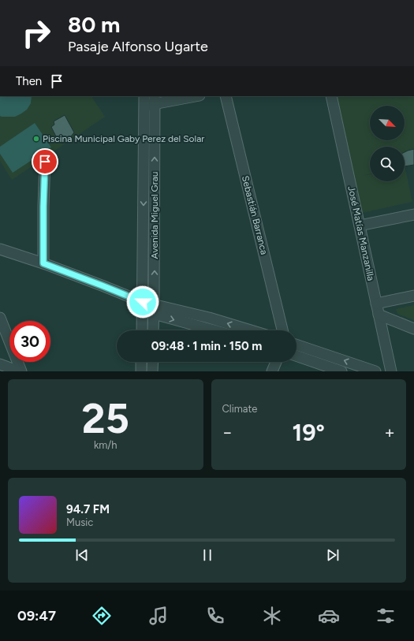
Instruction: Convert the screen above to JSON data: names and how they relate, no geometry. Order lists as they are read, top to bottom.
{
  "streets": {
    "street": ["Avenida Miguel Grau", "Sebastián Barranca", "José Matías Manzanilla"]
  },
  "places": ["Piscina Municipal Gaby Perez del Solar"],
  "north": "bottom right",
  "page": {
    "turn": ["80 m", "Pasaje Alfonso Ugarte"],
    "then": "Then",
    "limit": "30",
    "trip": "09:48 · 1 min · 150 m",
    "tile": [
      ["25", "km/h"],
      "Climate"
    ],
    "heat": ["−", "19°", "+"],
    "song": ["94.7 FM", "Music"],
    "tabs": "09:47"
  }
}
